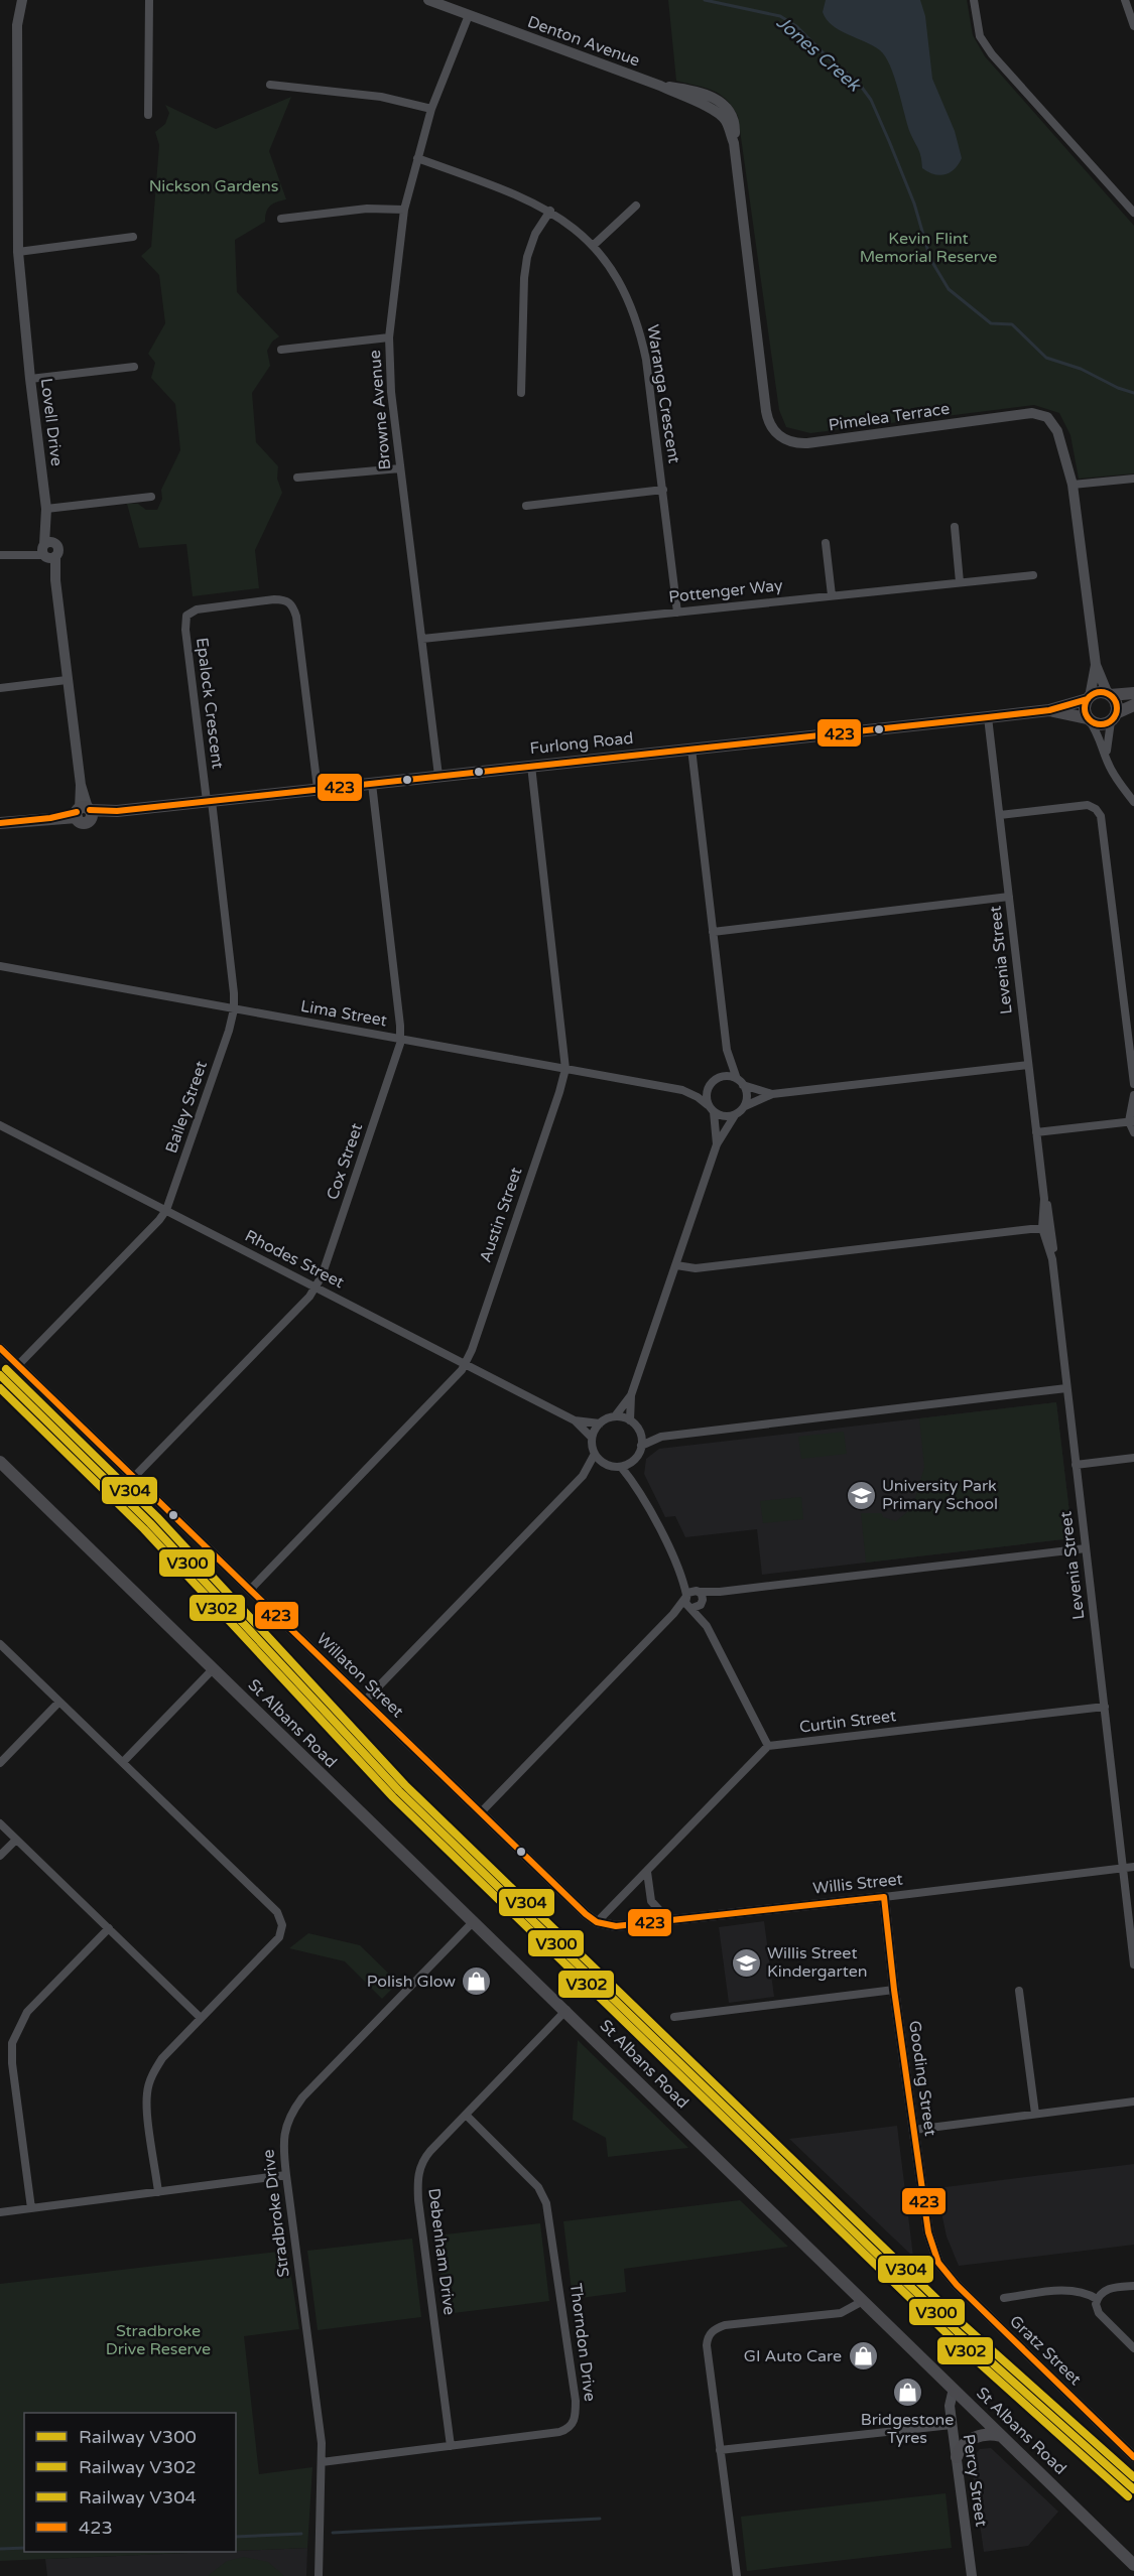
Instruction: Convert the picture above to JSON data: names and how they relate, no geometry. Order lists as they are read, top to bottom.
{
  "streets": {
    "main road": ["Furlong Road", "St Albans Road"],
    "street": [
      "Denton Avenue",
      "Waranga Crescent",
      "Browne Avenue",
      "Pimelea Terrace",
      "Lovell Drive",
      "Pottenger Way",
      "Epalock Crescent",
      "Levenia Street",
      "Lima Street",
      "Bailey Street",
      "Cox Street",
      "Austin Street",
      "Rhodes Street",
      "Willaton Street",
      "Curtin Street",
      "Willis Street",
      "Gooding Street",
      "Stradbroke Drive",
      "Debenham Drive",
      "Thorndon Drive",
      "Gratz Street",
      "Percy Street"
    ]
  },
  "crossings": [
    ["Denton Avenue", "Browne Avenue"],
    ["Denton Avenue", "Pimelea Terrace"],
    ["Waranga Crescent", "Browne Avenue"],
    ["Waranga Crescent", "Pottenger Way"],
    ["Browne Avenue", "Pottenger Way"],
    ["Browne Avenue", "Furlong Road"],
    ["Pimelea Terrace", "Furlong Road"],
    ["Lovell Drive", "Furlong Road"],
    ["Epalock Crescent", "Furlong Road"],
    ["Epalock Crescent", "Bailey Street"],
    ["Furlong Road", "Levenia Street"],
    ["Furlong Road", "Bailey Street"],
    ["Furlong Road", "Cox Street"],
    ["Furlong Road", "Austin Street"],
    ["Levenia Street", "Curtin Street"],
    ["Levenia Street", "Willis Street"],
    ["Lima Street", "Bailey Street"],
    ["Lima Street", "Cox Street"],
    ["Lima Street", "Austin Street"],
    ["Bailey Street", "Rhodes Street"],
    ["Bailey Street", "Willaton Street"],
    ["Cox Street", "Rhodes Street"],
    ["Cox Street", "Willaton Street"],
    ["Austin Street", "Rhodes Street"],
    ["Austin Street", "Willaton Street"],
    ["Willaton Street", "Willis Street"],
    ["St Albans Road", "Stradbroke Drive"],
    ["St Albans Road", "Debenham Drive"],
    ["St Albans Road", "Percy Street"],
    ["Willis Street", "Gooding Street"],
    ["Gooding Street", "Gratz Street"],
    ["Stradbroke Drive", "Thorndon Drive"],
    ["Debenham Drive", "Thorndon Drive"]
  ],
  "water": ["Jones Creek"],
  "parks": ["Nickson Gardens", "Kevin Flint Memorial Reserve", "Stradbroke Drive Reserve"],
  "places": {
    "school or university": ["University Park Primary School", "Willis Street Kindergarten"],
    "shop": ["Polish Glow", "GI Auto Care", "Bridgestone Tyres"]
  },
  "lines": [
    "transit line 423",
    "rail line V304",
    "rail line V300",
    "rail line V302"
  ],
  "legend": [
    "Railway V300",
    "Railway V302",
    "Railway V304",
    "423"
  ]
}
